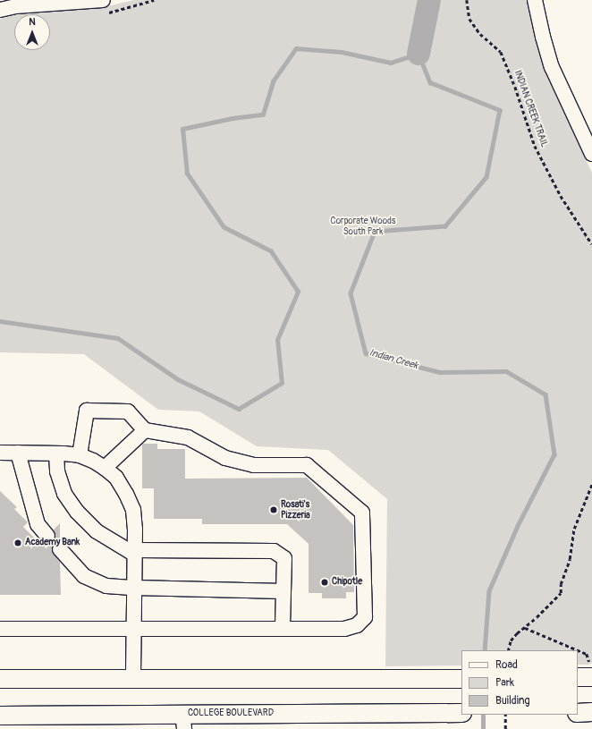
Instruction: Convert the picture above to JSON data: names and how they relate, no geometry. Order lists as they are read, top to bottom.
{
  "streets": {
    "main road": ["COLLEGE BOULEVARD"],
    "path": ["INDIAN CREEK TRAIL"]
  },
  "water": ["Indian Creek"],
  "parks": ["Corporate Woods South Park"],
  "places": ["Rosati's Pizzeria", "Academy Bank", "Chipotle"],
  "legend": ["Road", "Park", "Building"],
  "north": "top"
}
